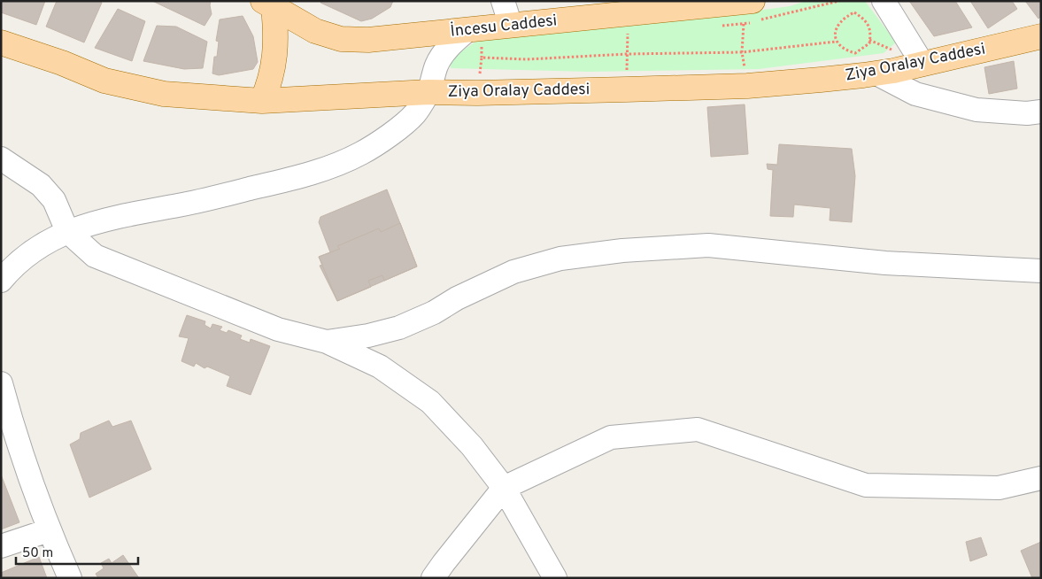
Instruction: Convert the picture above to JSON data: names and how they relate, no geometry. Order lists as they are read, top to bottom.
{
  "streets": {
    "main road": ["İncesu Caddesi", "Ziya Oralay Caddesi"]
  },
  "scale_bar": "50 m"
}
